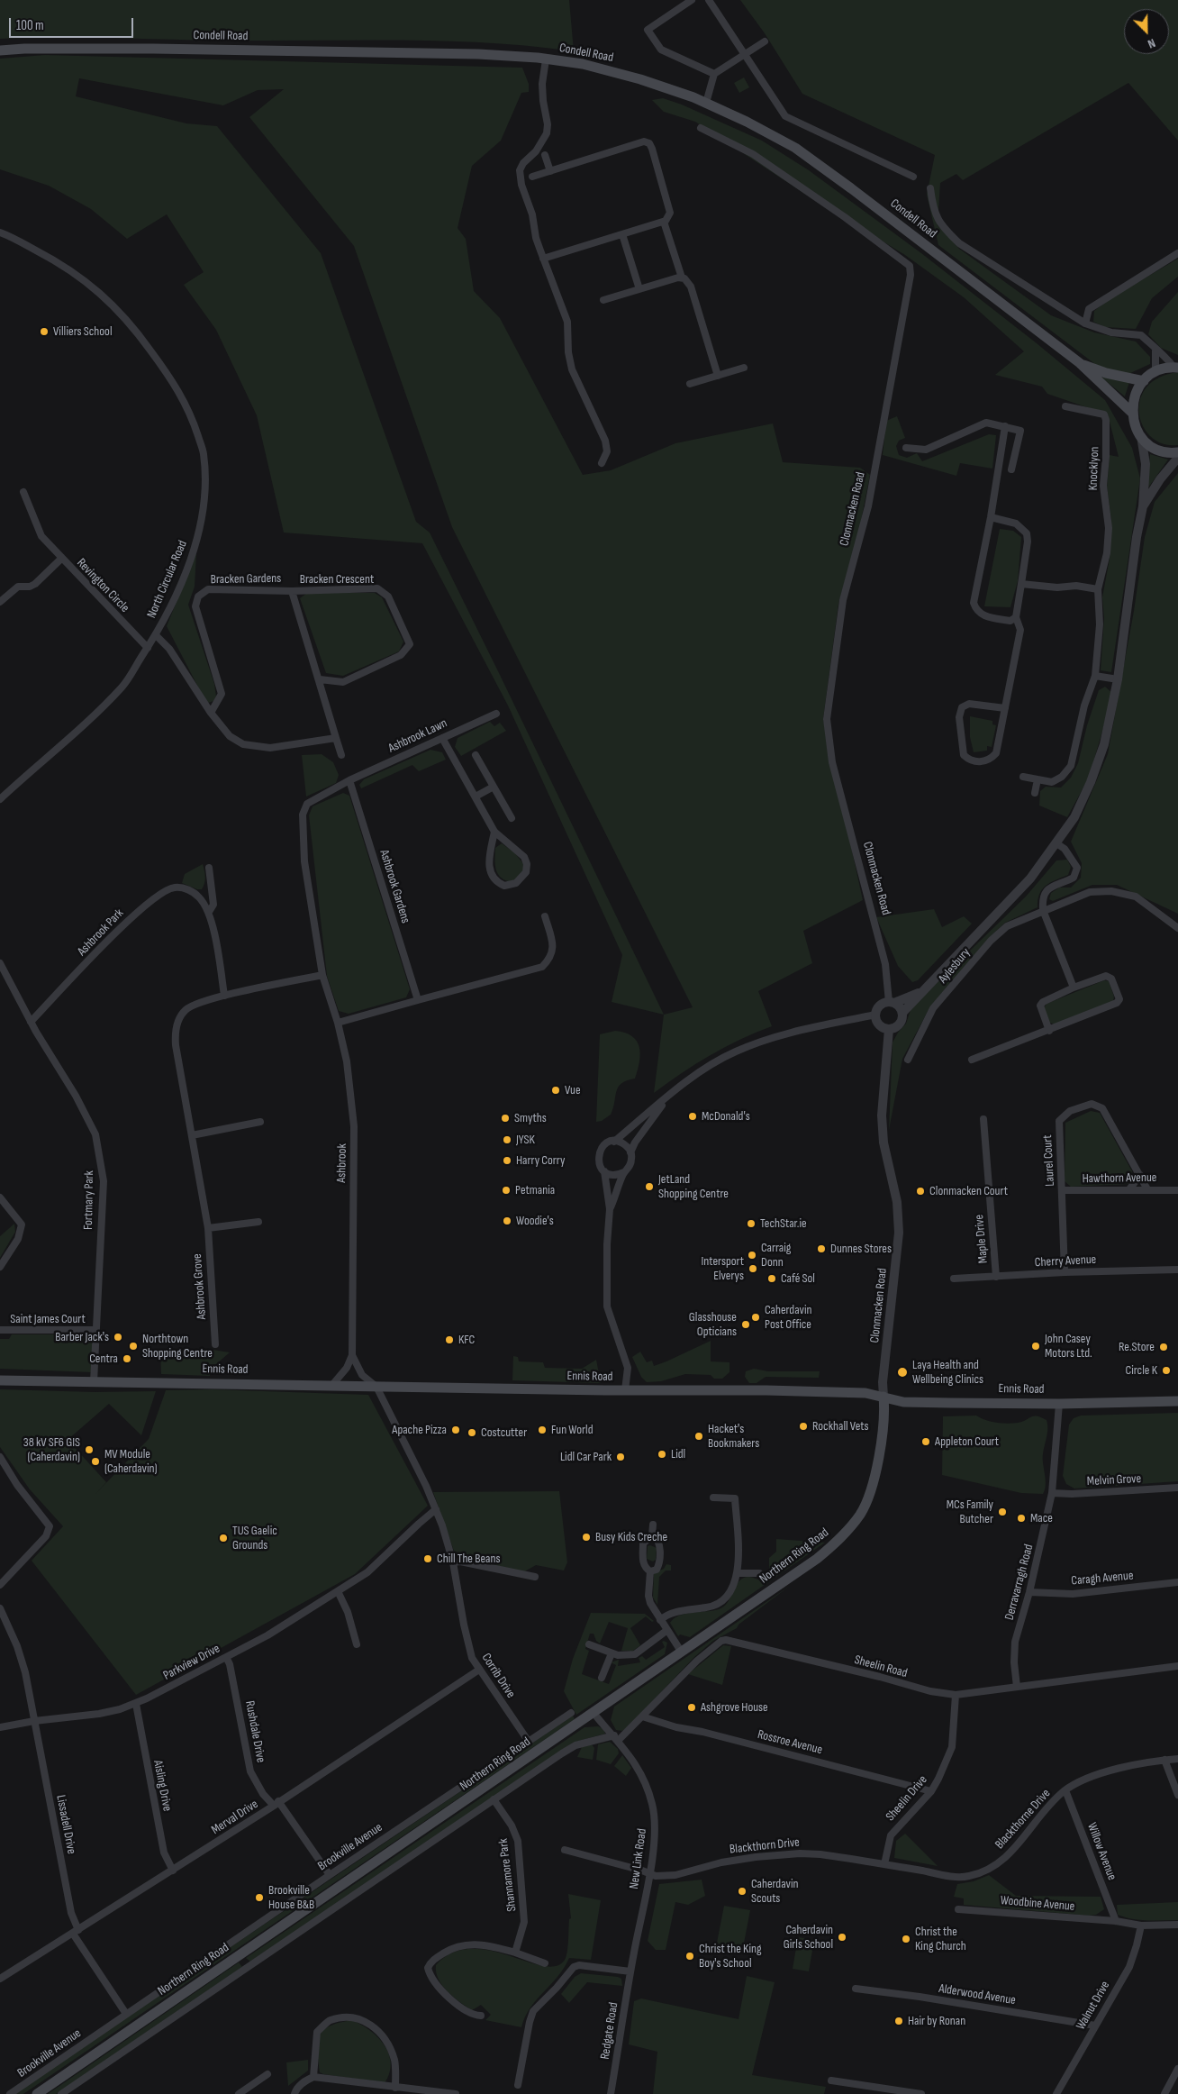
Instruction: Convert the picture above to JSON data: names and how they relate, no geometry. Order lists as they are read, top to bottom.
{
  "streets": {
    "main road": ["Condell Road", "Ennis Road", "Northern Ring Road"],
    "street": [
      "Knocklyon",
      "Clonmacken Road",
      "North Circular Road",
      "Bracken Gardens",
      "Bracken Crescent",
      "Revington Circle",
      "Ashbrook Lawn",
      "Ashbrook Gardens",
      "Ashbrook Park",
      "Aylesbury",
      "Laurel Court",
      "Ashbrook",
      "Hawthorn Avenue",
      "Fortmary Park",
      "Maple Drive",
      "Cherry Avenue",
      "Ashbrook Grove",
      "Saint James Court",
      "Melvin Grove",
      "Caragh Avenue",
      "Derravarragh Road",
      "Parkview Drive",
      "Sheelin Road",
      "Corrib Drive",
      "Rushdale Drive",
      "Rossroe Avenue",
      "Aisling Drive",
      "Sheelin Drive",
      "Merval Drive",
      "Blackthorne Drive",
      "Lissadell Drive",
      "Blackthorn Drive",
      "Brookville Avenue",
      "Willow Avenue",
      "New Link Road",
      "Shannamore Park",
      "Woodbine Avenue",
      "Alderwood Avenue",
      "Walnut Drive",
      "Redgate Road"
    ]
  },
  "crossings": [
    ["Clonmacken Road", "Ennis Road"],
    ["Clonmacken Road", "Northern Ring Road"],
    ["North Circular Road", "Revington Circle"],
    ["Bracken Gardens", "Bracken Crescent"],
    ["Ashbrook Lawn", "Ashbrook Gardens"],
    ["Ashbrook Lawn", "Ashbrook"],
    ["Ashbrook Gardens", "Ashbrook"],
    ["Ashbrook Park", "Fortmary Park"],
    ["Laurel Court", "Hawthorn Avenue"],
    ["Laurel Court", "Cherry Avenue"],
    ["Ashbrook", "Ennis Road"],
    ["Ashbrook", "Corrib Drive"],
    ["Fortmary Park", "Saint James Court"],
    ["Fortmary Park", "Ennis Road"],
    ["Maple Drive", "Cherry Avenue"],
    ["Ennis Road", "Northern Ring Road"],
    ["Ennis Road", "Derravarragh Road"],
    ["Ennis Road", "Corrib Drive"],
    ["Melvin Grove", "Derravarragh Road"],
    ["Northern Ring Road", "New Link Road"],
    ["Caragh Avenue", "Derravarragh Road"],
    ["Derravarragh Road", "Sheelin Road"],
    ["Parkview Drive", "Corrib Drive"],
    ["Parkview Drive", "Rushdale Drive"],
    ["Parkview Drive", "Aisling Drive"],
    ["Parkview Drive", "Lissadell Drive"],
    ["Sheelin Road", "Rossroe Avenue"],
    ["Sheelin Road", "Sheelin Drive"],
    ["Sheelin Road", "New Link Road"],
    ["Corrib Drive", "Merval Drive"],
    ["Corrib Drive", "Brookville Avenue"],
    ["Rushdale Drive", "Merval Drive"],
    ["Rushdale Drive", "Brookville Avenue"],
    ["Rossroe Avenue", "Sheelin Drive"],
    ["Aisling Drive", "Merval Drive"],
    ["Sheelin Drive", "Blackthorne Drive"],
    ["Sheelin Drive", "Blackthorn Drive"],
    ["Merval Drive", "Lissadell Drive"],
    ["Blackthorne Drive", "Blackthorn Drive"],
    ["Blackthorne Drive", "Willow Avenue"],
    ["Lissadell Drive", "Brookville Avenue"],
    ["Blackthorn Drive", "New Link Road"],
    ["Willow Avenue", "Woodbine Avenue"],
    ["New Link Road", "Redgate Road"],
    ["Woodbine Avenue", "Walnut Drive"],
    ["Alderwood Avenue", "Walnut Drive"]
  ],
  "places": [
    "Villiers School",
    "Vue",
    "McDonald's",
    "Smyths",
    "JYSK",
    "Harry Corry",
    "JetLand Shopping Centre",
    "Petmania",
    "Clonmacken Court",
    "Woodie's",
    "TechStar.ie",
    "Dunnes Stores",
    "Carraig Donn",
    "Intersport Elverys",
    "Café Sol",
    "Caherdavin Post Office",
    "Glasshouse Opticians",
    "Barber Jack's",
    "KFC",
    "Northtown Shopping Centre",
    "John Casey Motors Ltd.",
    "Re.Store",
    "Centra",
    "Circle K",
    "Laya Health and Wellbeing Clinics",
    "Rockhall Vets",
    "Apache Pizza",
    "Fun World",
    "Costcutter",
    "Hacket's Bookmakers",
    "Appleton Court",
    "38 kV SF6 GIS (Caherdavin)",
    "Lidl",
    "Lidl Car Park",
    "MV Module (Caherdavin)",
    "MCs Family Butcher",
    "Mace",
    "Busy Kids Creche",
    "TUS Gaelic Grounds",
    "Chill The Beans",
    "Ashgrove House",
    "Caherdavin Scouts",
    "Brookville House B&B",
    "Caherdavin Girls School",
    "Christ the King Church",
    "Christ the King Boy's School",
    "Hair by Ronan"
  ],
  "scale_bar": "100 m",
  "north": "bottom right"
}
